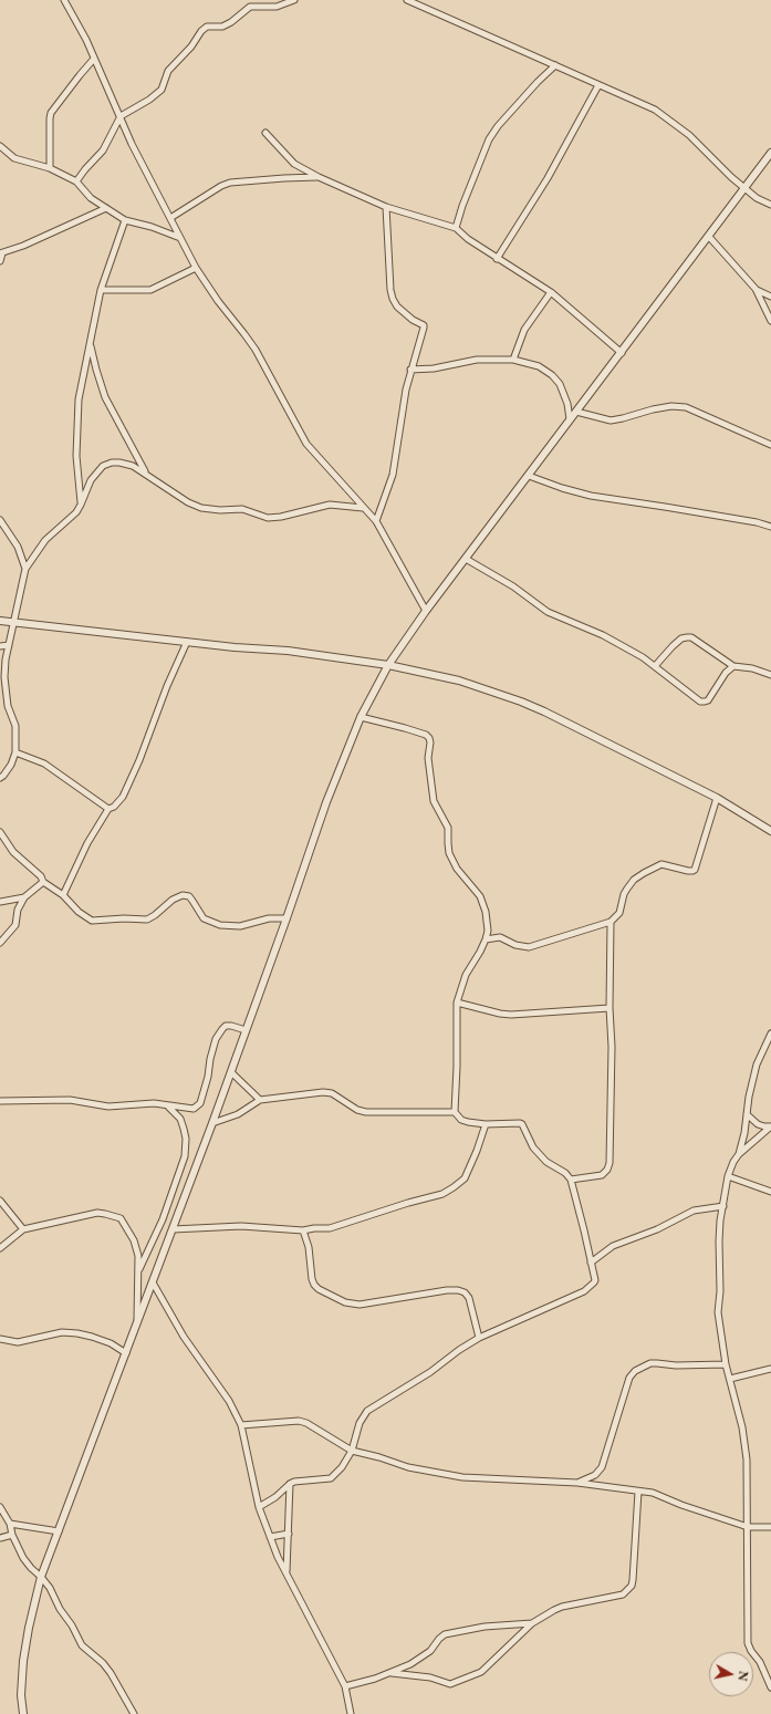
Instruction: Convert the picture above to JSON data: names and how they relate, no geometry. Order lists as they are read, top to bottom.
{
  "north": "right"
}
